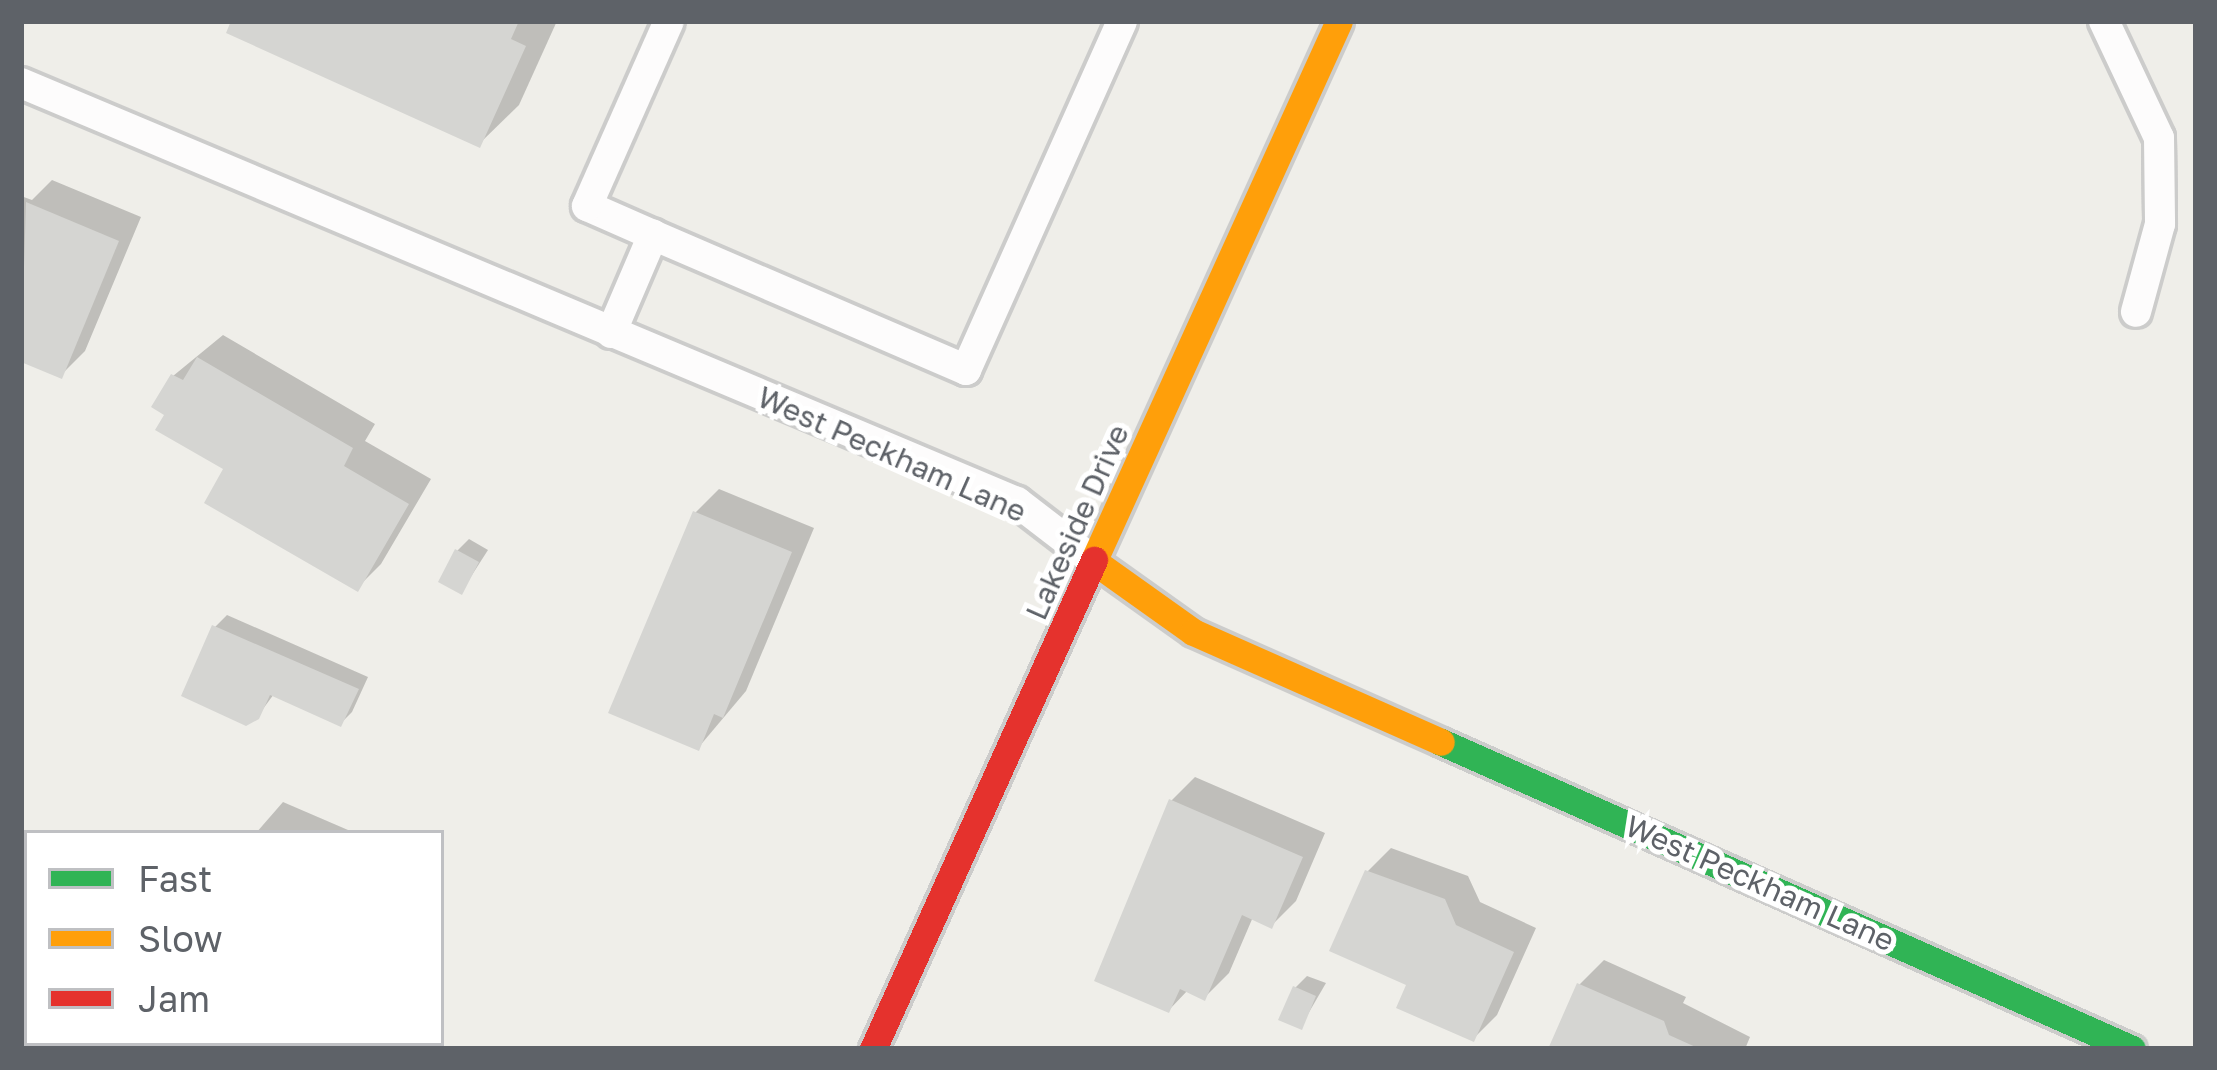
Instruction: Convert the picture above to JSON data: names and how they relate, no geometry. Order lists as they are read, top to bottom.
{
  "streets": {
    "street": ["West Peckham Lane", "Lakeside Drive"]
  },
  "crossings": [
    ["West Peckham Lane", "Lakeside Drive"]
  ],
  "legend": ["Fast", "Slow", "Jam"]
}
